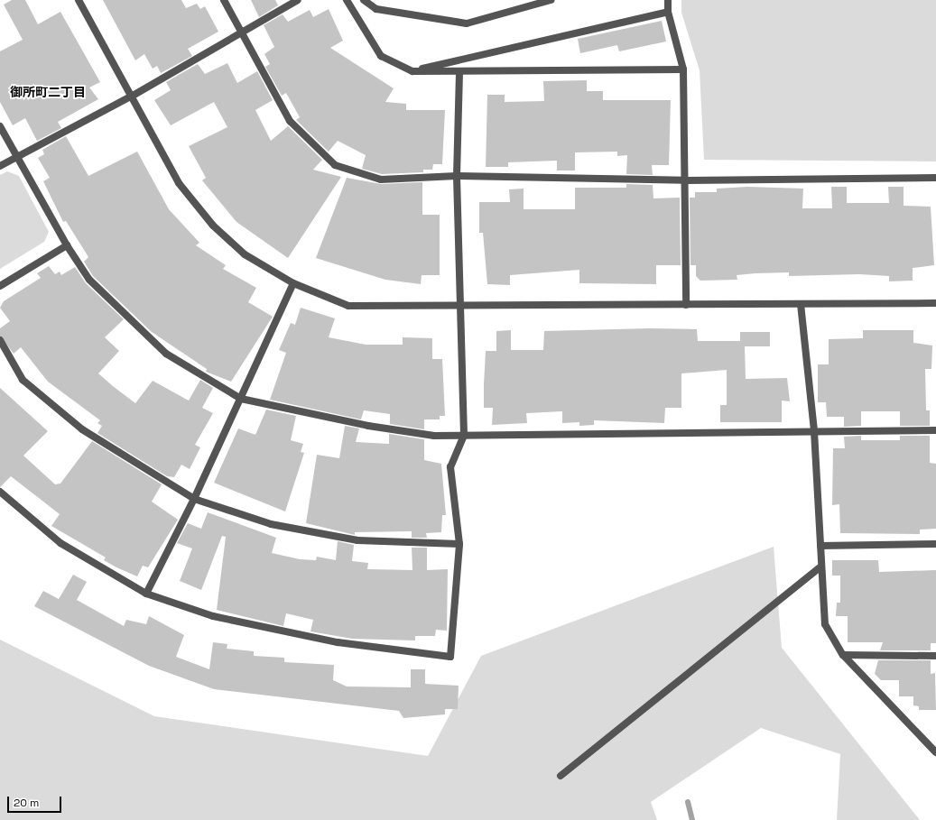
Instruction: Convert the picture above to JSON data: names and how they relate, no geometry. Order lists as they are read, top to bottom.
{
  "districts": ["御所町二丁目"],
  "scale_bar": "20 m"
}
